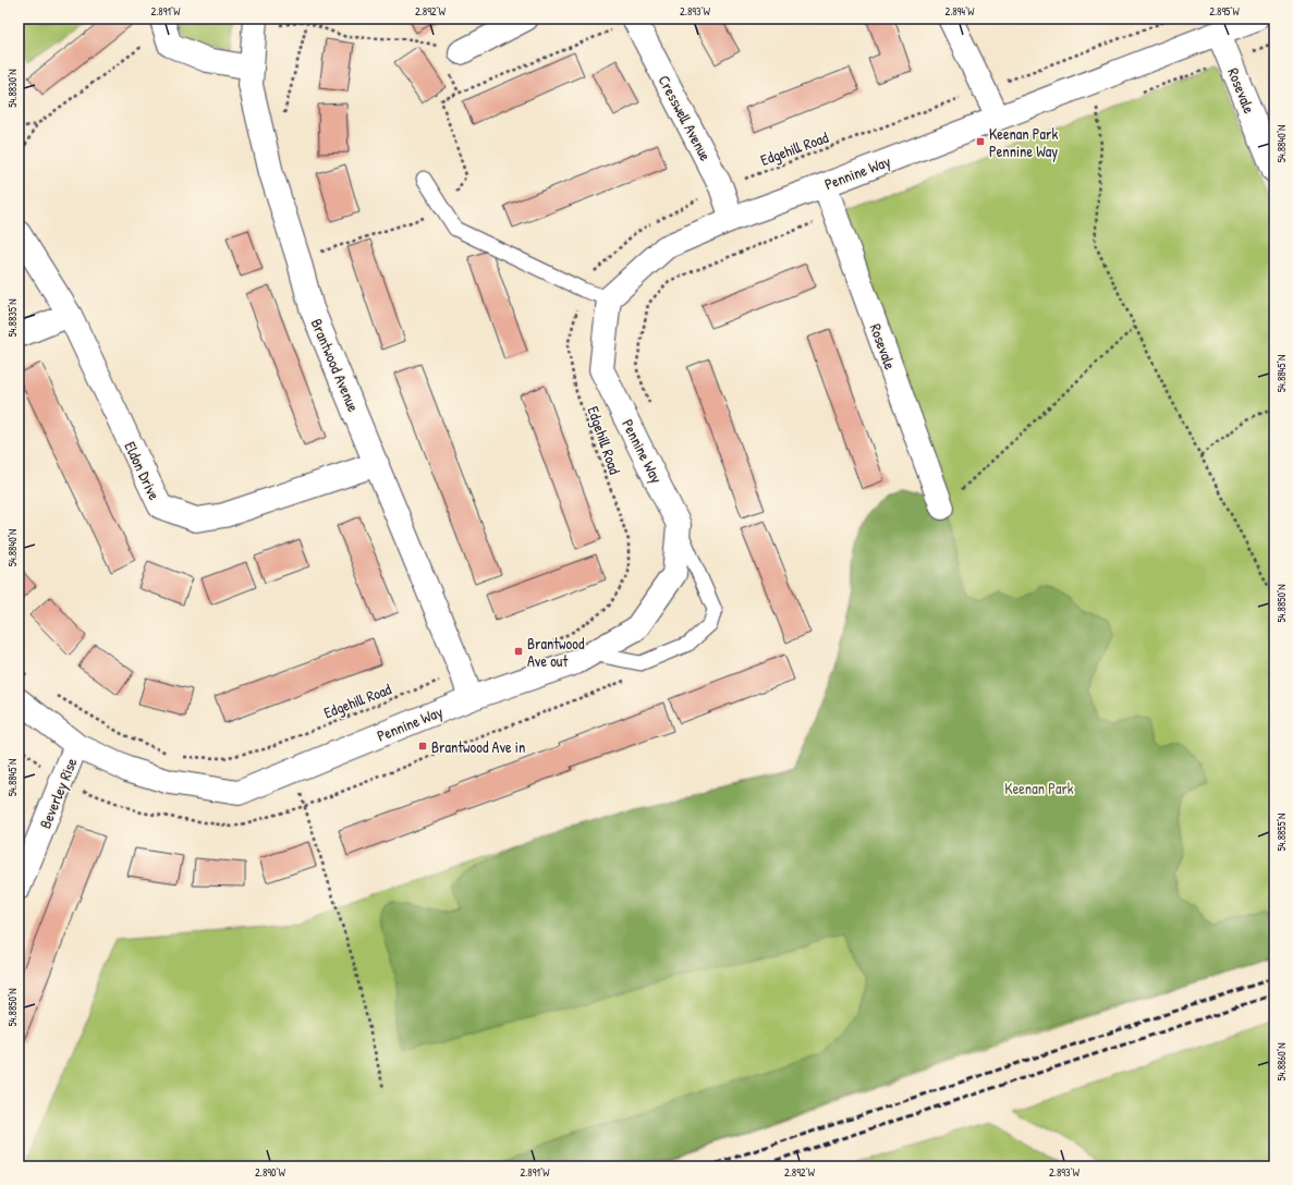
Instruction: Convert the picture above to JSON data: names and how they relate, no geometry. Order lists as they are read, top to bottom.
{
  "streets": {
    "street": [
      "Rosevale",
      "Cresswell Avenue",
      "Pennine Way",
      "Brantwood Avenue",
      "Eldon Drive",
      "Beverley Rise"
    ],
    "path": ["Edgehill Road"]
  },
  "crossings": [
    ["Rosevale", "Pennine Way"],
    ["Cresswell Avenue", "Edgehill Road"],
    ["Cresswell Avenue", "Pennine Way"],
    ["Edgehill Road", "Brantwood Avenue"],
    ["Pennine Way", "Brantwood Avenue"],
    ["Pennine Way", "Beverley Rise"],
    ["Brantwood Avenue", "Eldon Drive"]
  ],
  "parks": ["Keenan Park"],
  "places": {
    "transit": ["Keenan Park Pennine Way", "Brantwood Ave out", "Brantwood Ave in"]
  },
  "coordinates": [
    "2.891°W",
    "2.892°W",
    "2.893°W",
    "2.894°W",
    "2.895°W",
    "54.8830°N",
    "54.8840°N",
    "54.8835°N",
    "54.8845°N",
    "54.8850°N",
    "54.8855°N",
    "54.8860°N",
    "2.890°W"
  ]
}
